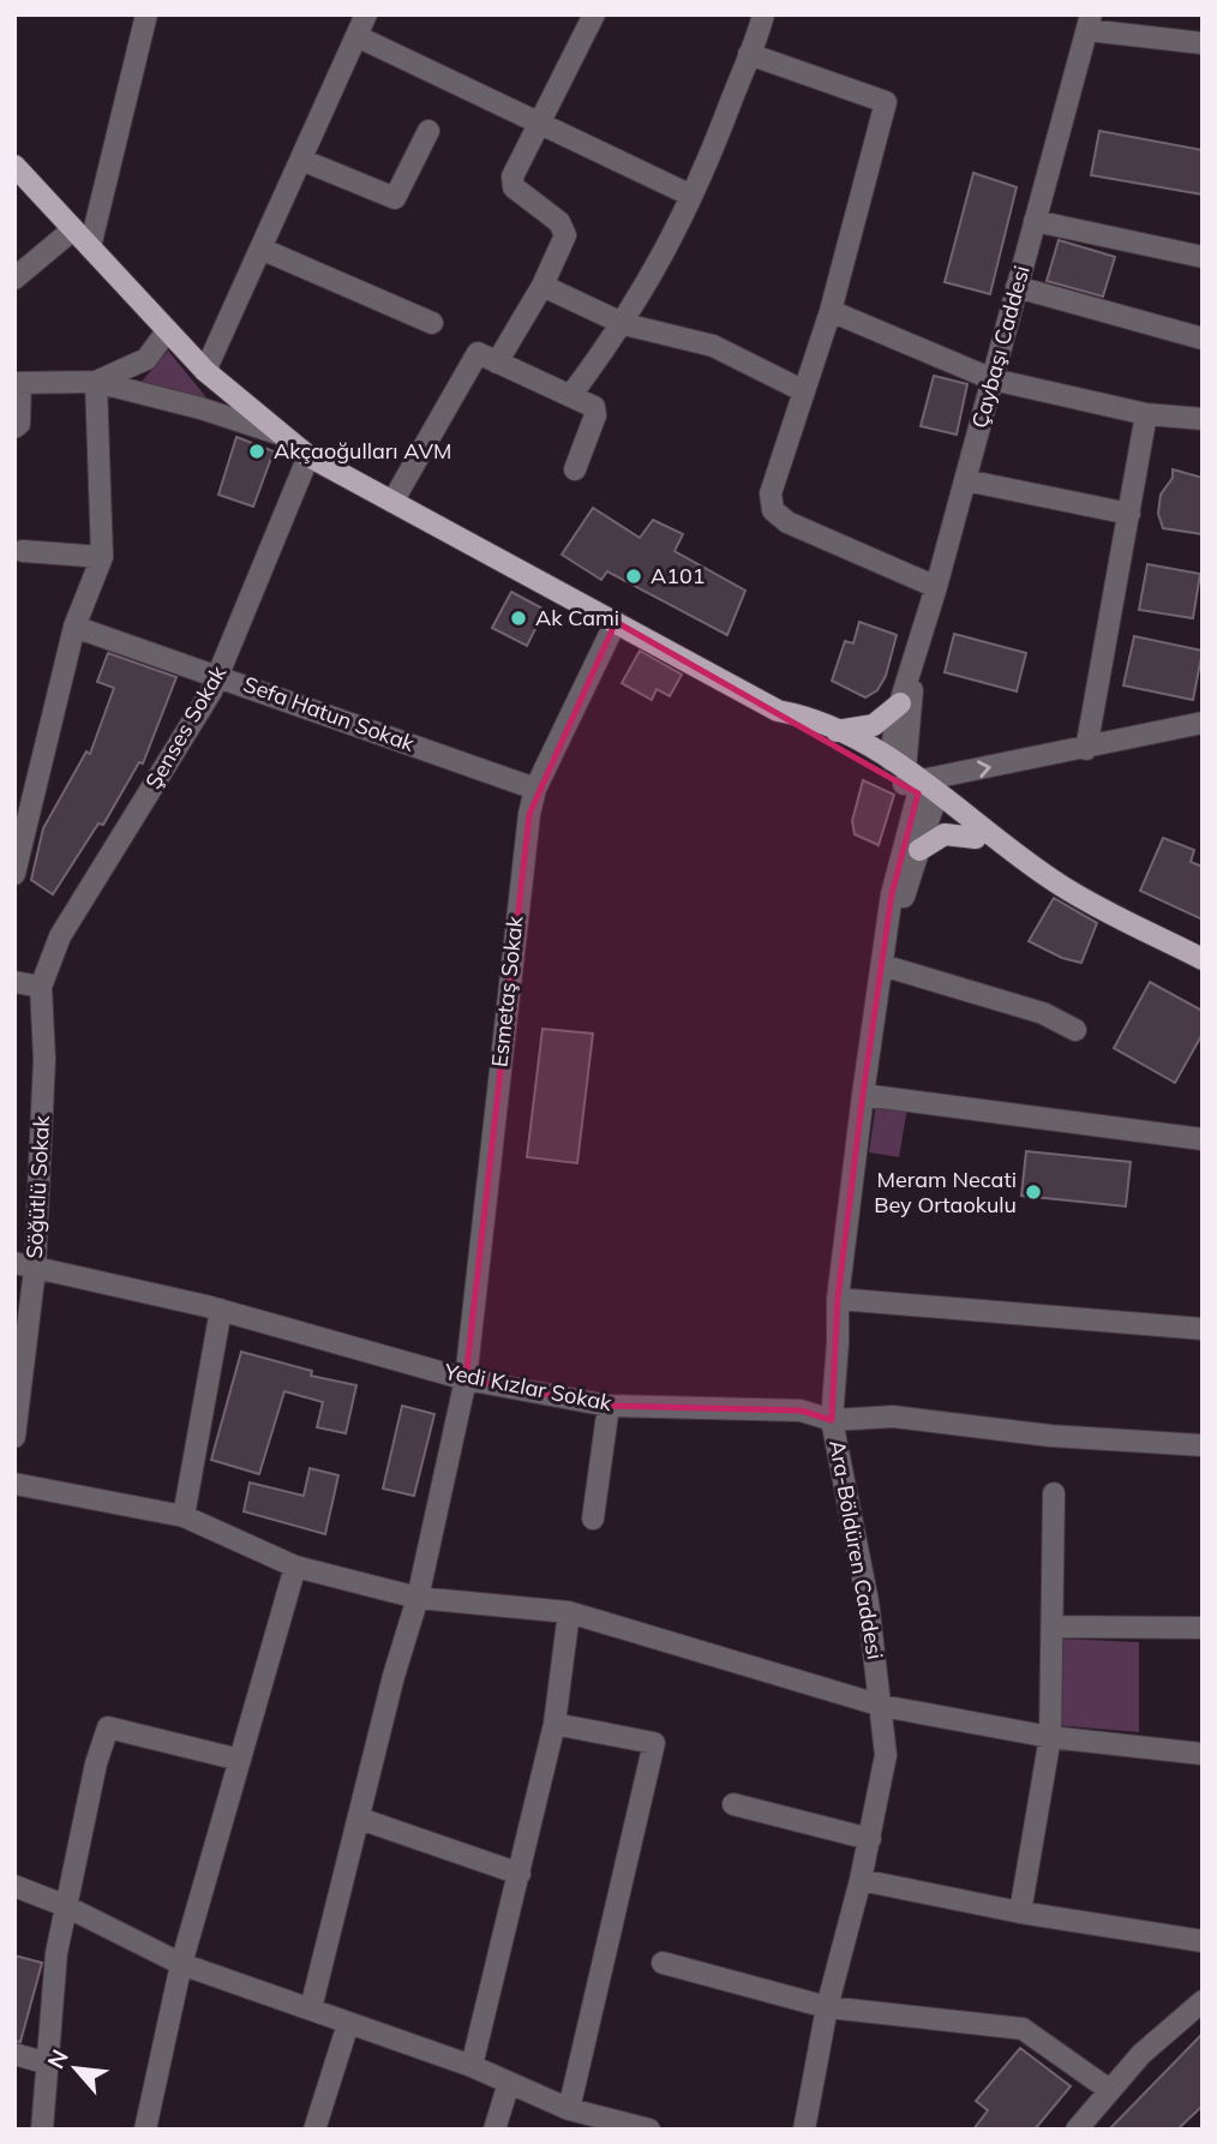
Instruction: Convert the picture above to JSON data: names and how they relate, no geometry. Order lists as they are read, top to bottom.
{
  "streets": {
    "street": [
      "Çaybaşı Caddesi",
      "Sefa Hatun Sokak",
      "Şenses Sokak",
      "Esmetaş Sokak",
      "Söğütlü Sokak",
      "Yedi Kızlar Sokak",
      "Ara-Böldüren Caddesi"
    ]
  },
  "crossings": [
    ["Çaybaşı Caddesi", "Ara-Böldüren Caddesi"],
    ["Sefa Hatun Sokak", "Şenses Sokak"],
    ["Sefa Hatun Sokak", "Esmetaş Sokak"],
    ["Şenses Sokak", "Söğütlü Sokak"],
    ["Esmetaş Sokak", "Yedi Kızlar Sokak"],
    ["Söğütlü Sokak", "Yedi Kızlar Sokak"],
    ["Yedi Kızlar Sokak", "Ara-Böldüren Caddesi"]
  ],
  "places": [
    "Akçaoğulları AVM",
    "A101",
    "Ak Cami",
    "Meram Necati Bey Ortaokulu"
  ],
  "north": "top left"
}
